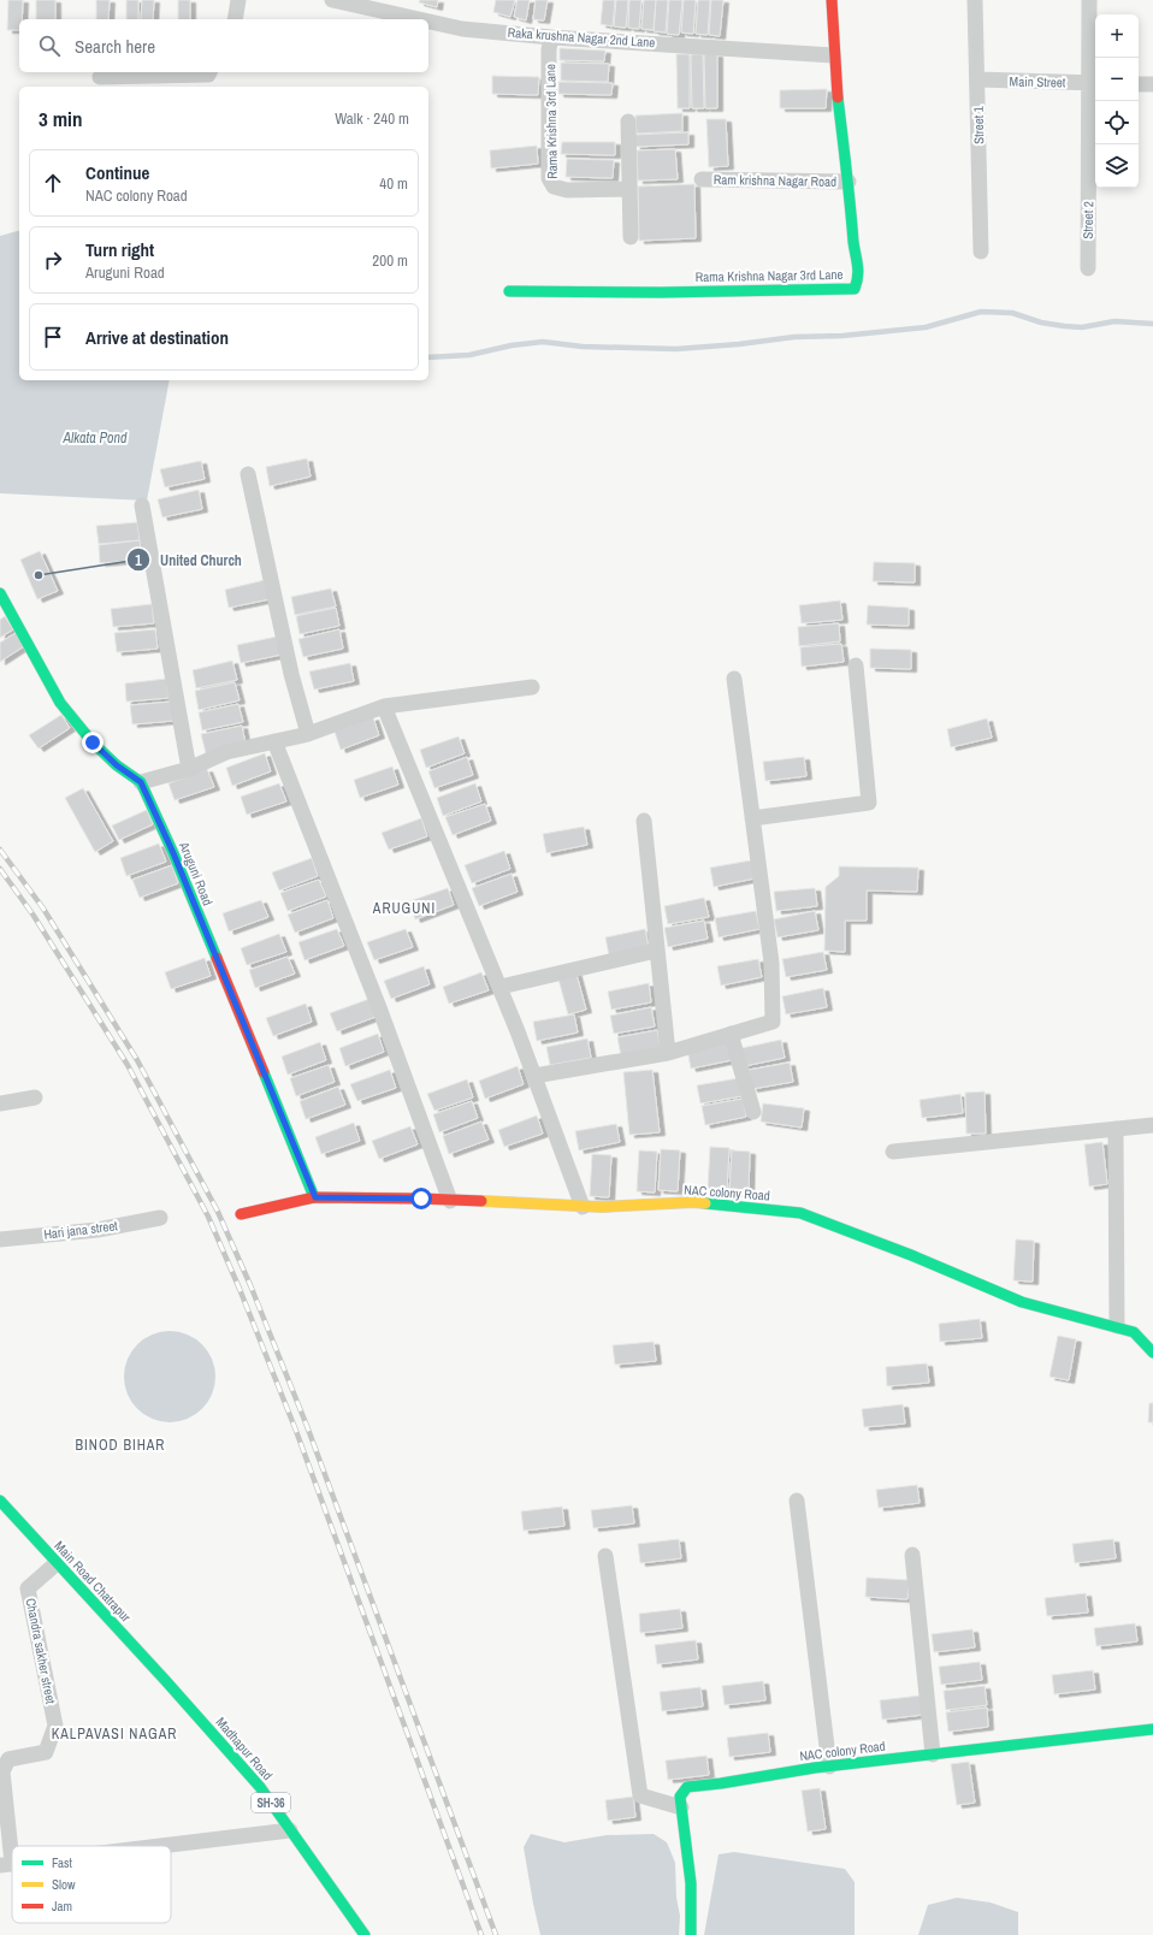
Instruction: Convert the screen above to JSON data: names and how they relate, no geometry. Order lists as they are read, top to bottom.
{
  "streets": {
    "street": [
      "Raka krushna Nagar 2nd Lane",
      "Main Street",
      "Rama Krishna 3rd Lane",
      "Street 1",
      "Ram krishna Nagar Road",
      "Street 2",
      "Rama Krishna Nagar 3rd Lane",
      "Aruguni Road",
      "NAC colony Road",
      "Hari jana street",
      "Main Road Chatrapur",
      "Chandra sakher street",
      "Madhapur Road",
      "SH-36"
    ]
  },
  "crossings": [
    ["Raka krushna Nagar 2nd Lane", "Rama Krishna 3rd Lane"],
    ["Raka krushna Nagar 2nd Lane", "Rama Krishna Nagar 3rd Lane"],
    ["Main Street", "Street 1"],
    ["Main Street", "Street 2"],
    ["Ram krishna Nagar Road", "Rama Krishna Nagar 3rd Lane"],
    ["Aruguni Road", "NAC colony Road"],
    ["Main Road Chatrapur", "Chandra sakher street"],
    ["Main Road Chatrapur", "Madhapur Road"]
  ],
  "districts": ["ARUGUNI", "BINOD BIHAR", "KALPAVASI NAGAR"],
  "water": ["Alkata Pond"],
  "places": ["United Church"],
  "legend": ["Fast", "Slow", "Jam"],
  "page": {
    "map_buttons": ["+", "−"],
    "search": "Search here",
    "heading": ["3 min", "Walk · 240 m"],
    "list": [
      ["Continue", "NAC colony Road", "40 m"],
      ["Turn right", "Aruguni Road", "200 m"],
      "Arrive at destination"
    ]
  }
}
